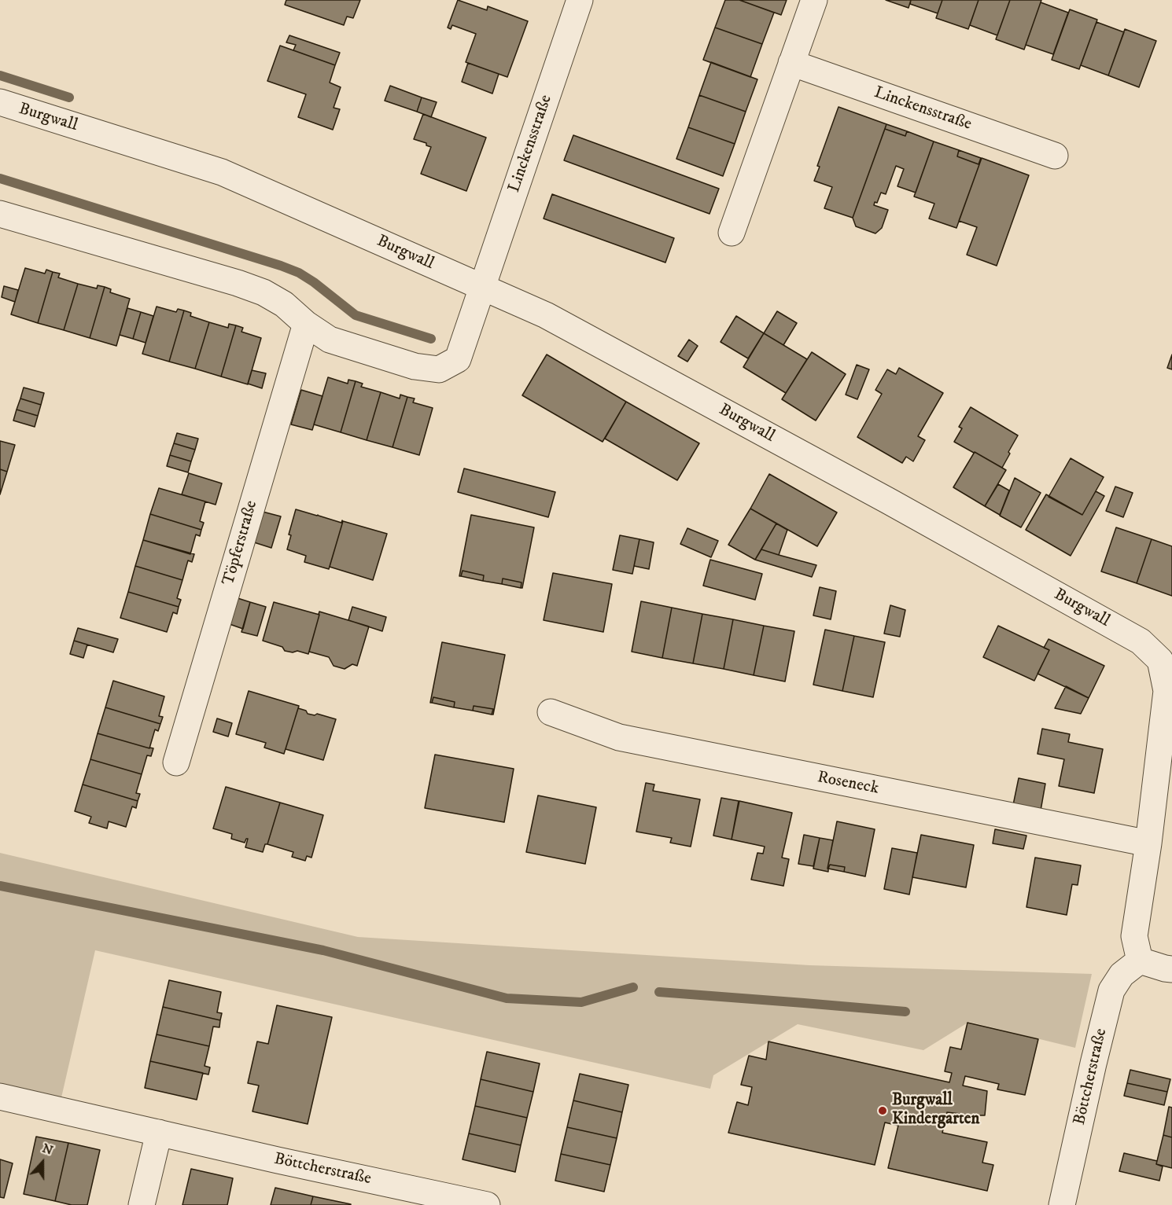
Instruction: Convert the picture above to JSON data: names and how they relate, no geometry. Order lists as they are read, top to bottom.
{
  "streets": {
    "street": [
      "Linckensstraße",
      "Burgwall",
      "Töpferstraße",
      "Roseneck",
      "Böttcherstraße"
    ]
  },
  "crossings": [
    ["Linckensstraße", "Burgwall"],
    ["Burgwall", "Roseneck"],
    ["Burgwall", "Böttcherstraße"]
  ],
  "places": ["Burgwall Kindergarten"],
  "north": "top"
}
